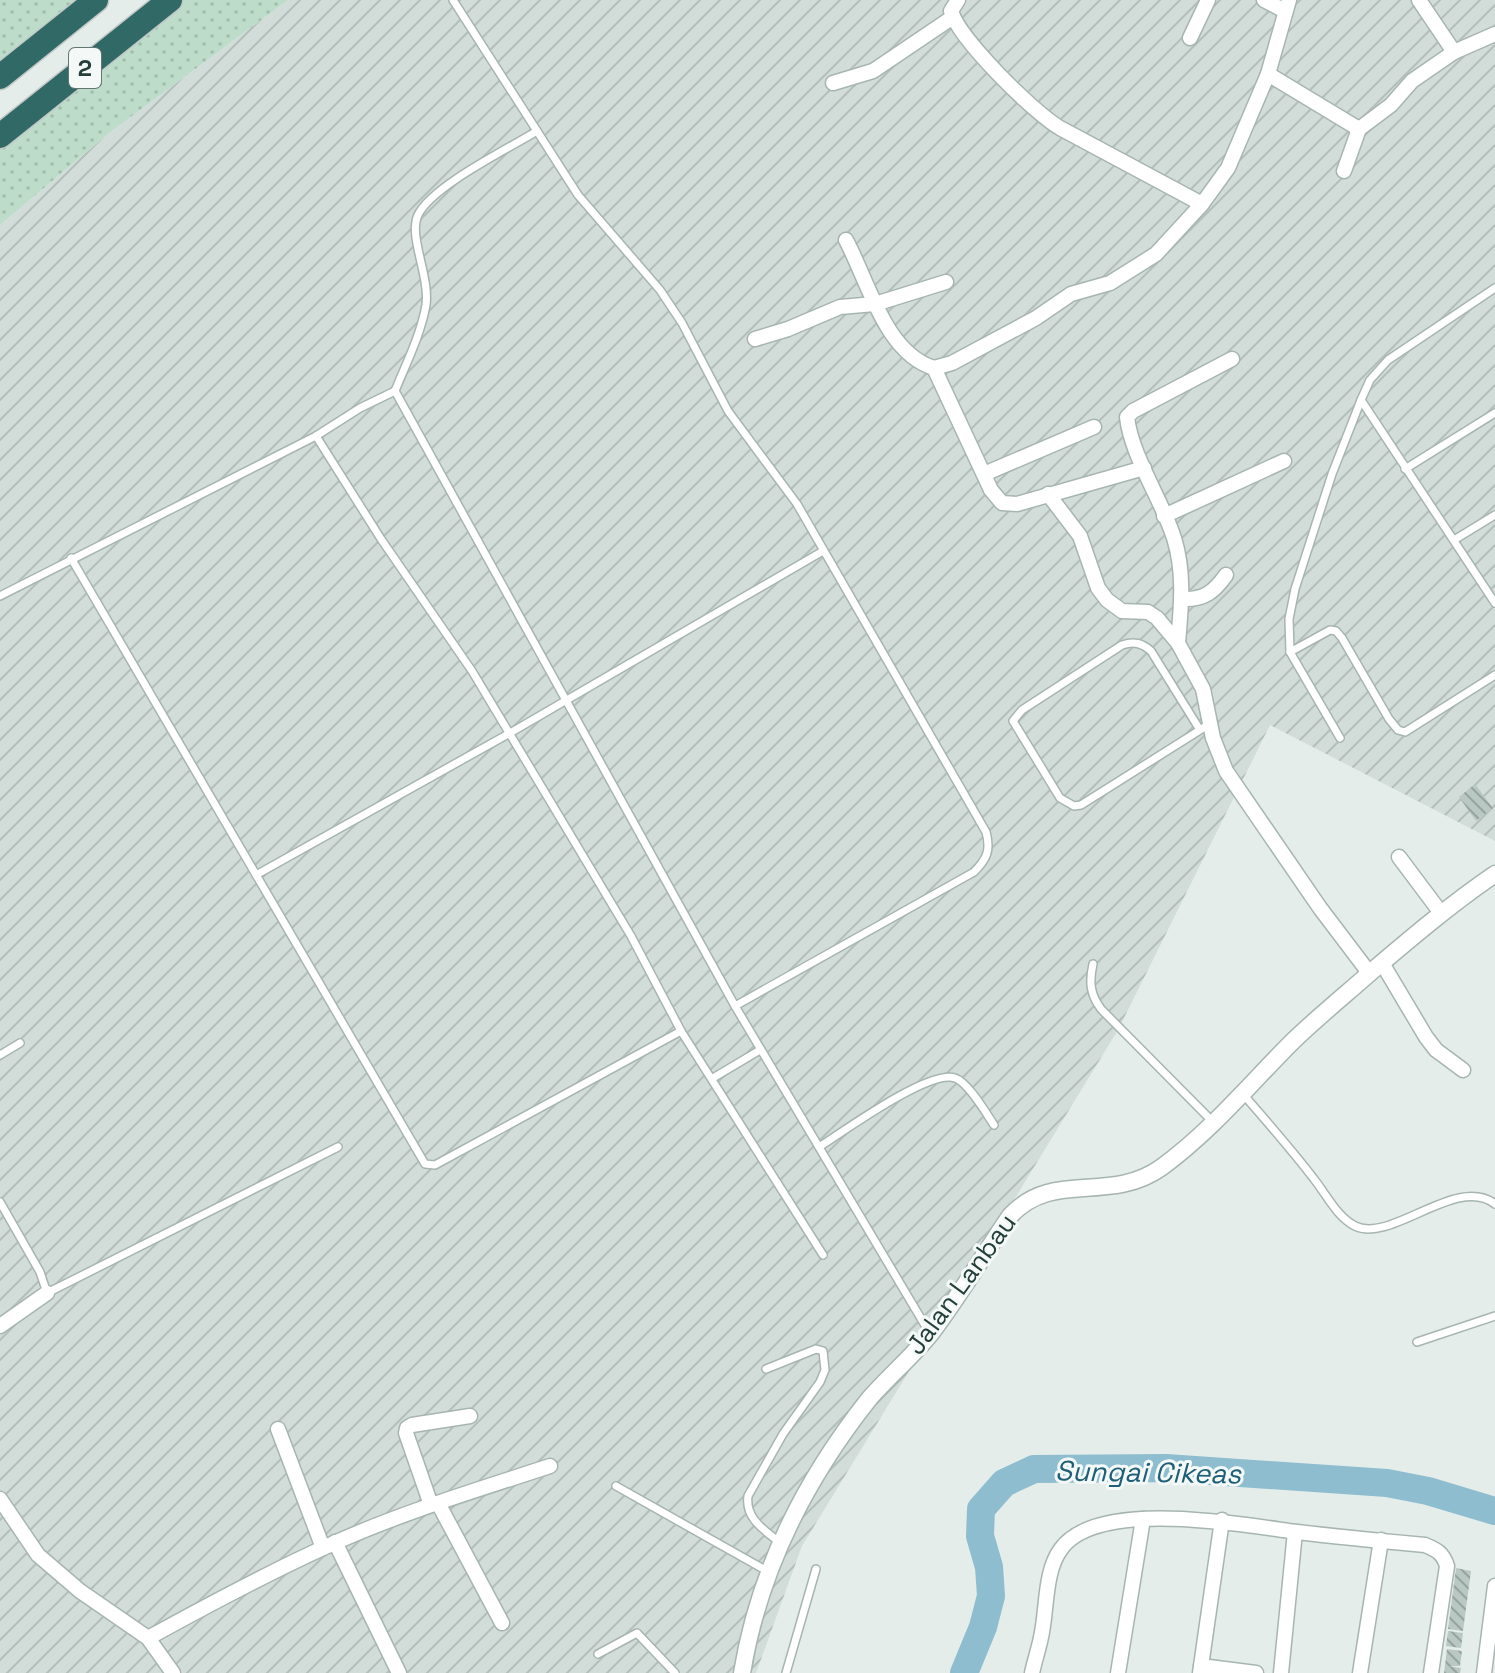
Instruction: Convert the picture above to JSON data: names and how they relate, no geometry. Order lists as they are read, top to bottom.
{
  "streets": {
    "highway": ["2"],
    "street": ["Jalan Lanbau"]
  },
  "water": ["Sungai Cikeas"]
}
